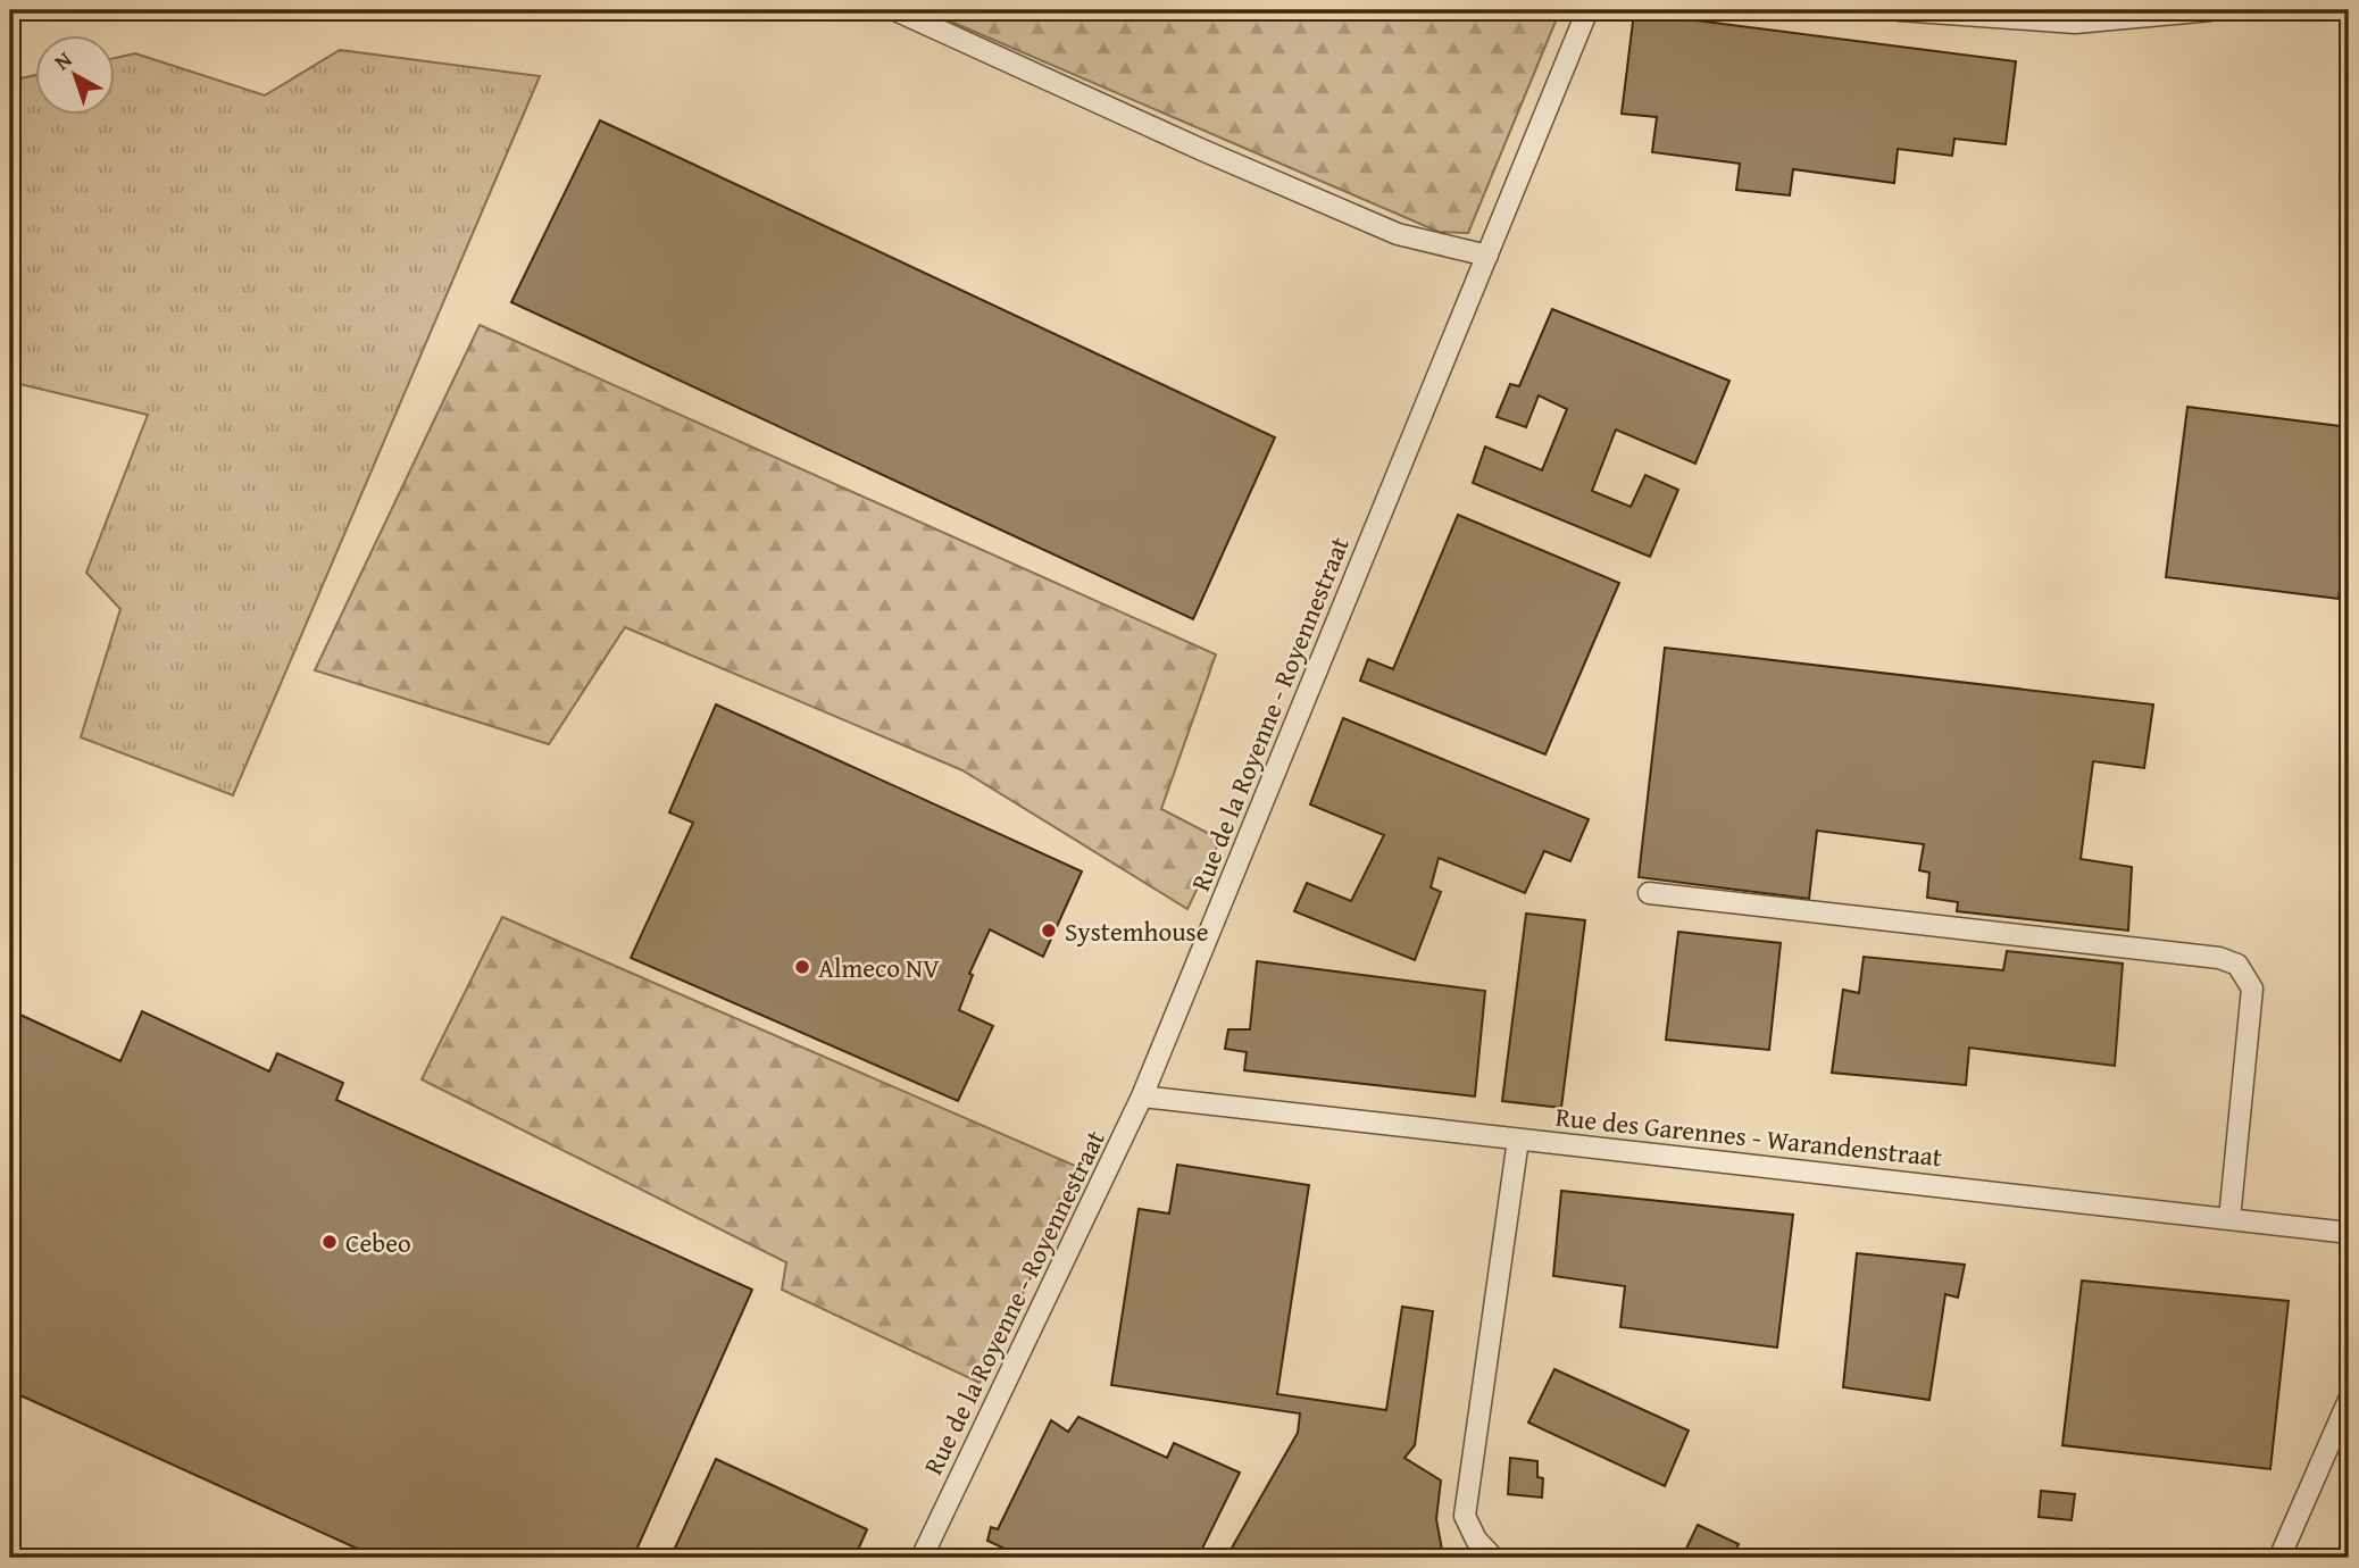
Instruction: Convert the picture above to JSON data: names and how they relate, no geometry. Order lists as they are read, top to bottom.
{
  "streets": {
    "lane": ["Rue de la Royenne - Royennestraat", "Rue des Garennes - Warandenstraat"]
  },
  "crossings": [
    ["Rue de la Royenne - Royennestraat", "Rue des Garennes - Warandenstraat"]
  ],
  "places": ["Systemhouse", "Almeco NV", "Cebeo"],
  "north": "top left"
}
